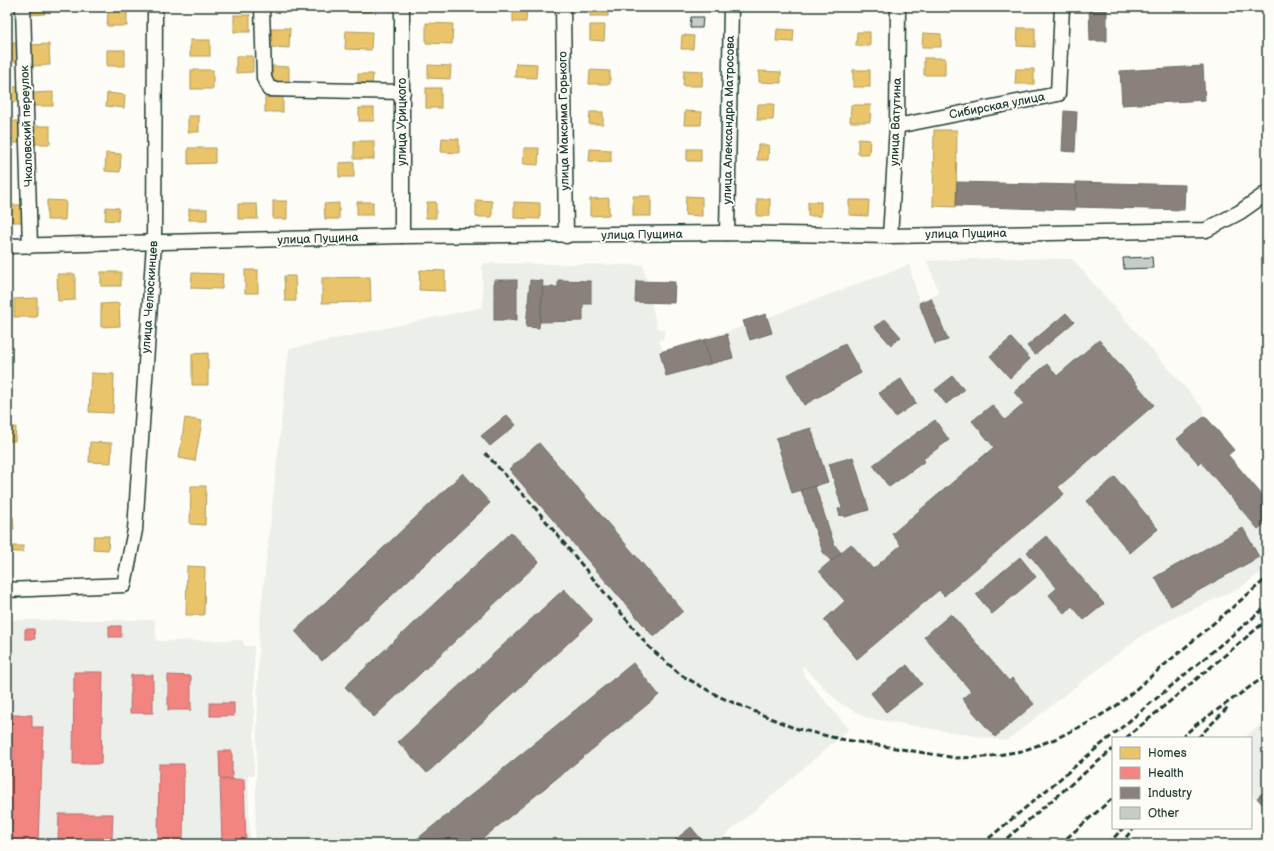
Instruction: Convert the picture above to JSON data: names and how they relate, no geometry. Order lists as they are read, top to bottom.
{
  "streets": {
    "street": [
      "Сибирская улица",
      "улица Александра Матросова",
      "улица Максима Горького",
      "улица Урицкого",
      "улица Ватутина",
      "Чкаловский переулок",
      "улица Пущина",
      "улица Челюскинцев"
    ]
  },
  "crossings": [
    ["Сибирская улица", "улица Ватутина"],
    ["улица Александра Матросова", "улица Пущина"],
    ["улица Максима Горького", "улица Пущина"],
    ["улица Урицкого", "улица Пущина"],
    ["улица Ватутина", "улица Пущина"],
    ["Чкаловский переулок", "улица Пущина"],
    ["улица Пущина", "улица Челюскинцев"]
  ],
  "legend": [
    "Homes",
    "Health",
    "Industry",
    "Other"
  ]
}
